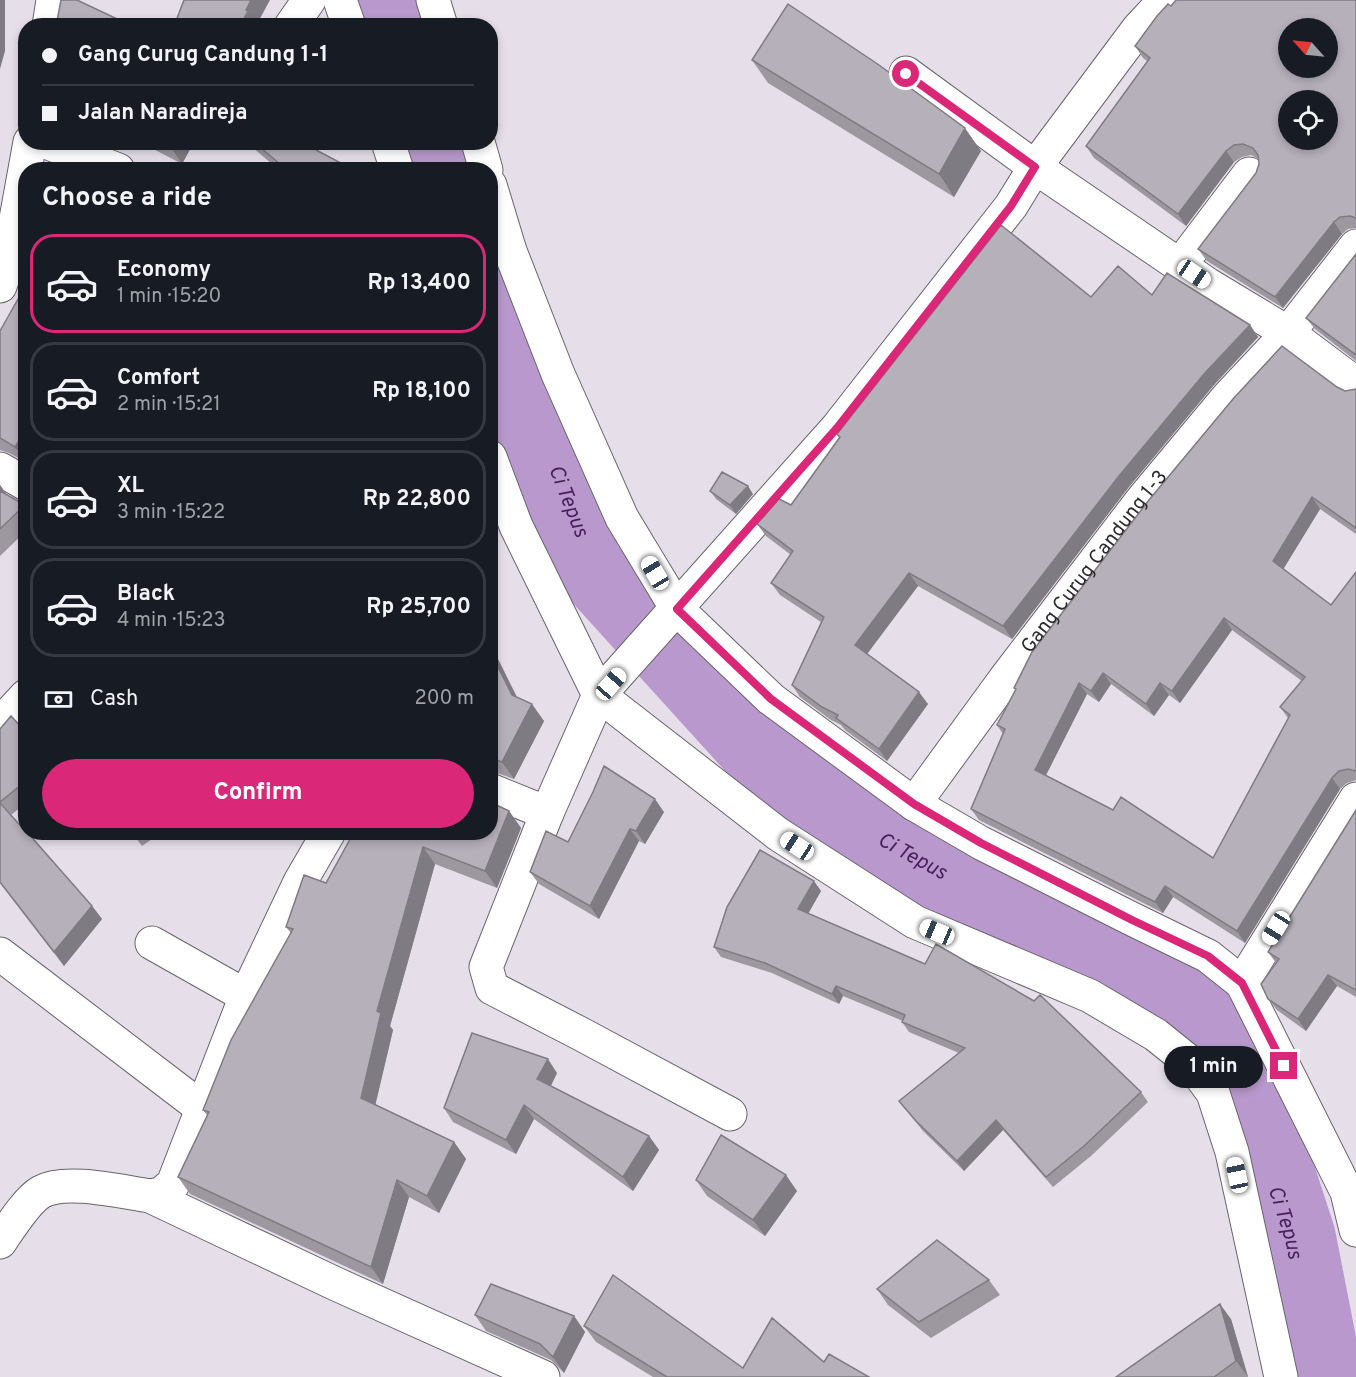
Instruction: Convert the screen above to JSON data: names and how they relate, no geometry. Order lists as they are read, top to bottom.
{
  "streets": {
    "street": ["Gang Curug Candung 1-3"]
  },
  "water": ["Ci Tepus"],
  "north": "top left",
  "page": {
    "banner": ["Gang Curug Candung 1-1", "Jalan Naradireja"],
    "heading": "Choose a ride",
    "list": [
      {
        "name": "Economy",
        "note": "1 min · 15:20",
        "value": "Rp 13,400"
      },
      {
        "name": "Comfort",
        "note": "2 min · 15:21",
        "value": "Rp 18,100"
      },
      {
        "name": "XL",
        "note": "3 min · 15:22",
        "value": "Rp 22,800"
      },
      {
        "name": "Black",
        "note": "4 min · 15:23",
        "value": "Rp 25,700"
      }
    ],
    "pay": ["Cash", "200 m"],
    "buttons": "Confirm",
    "bubble": "1 min"
  }
}
